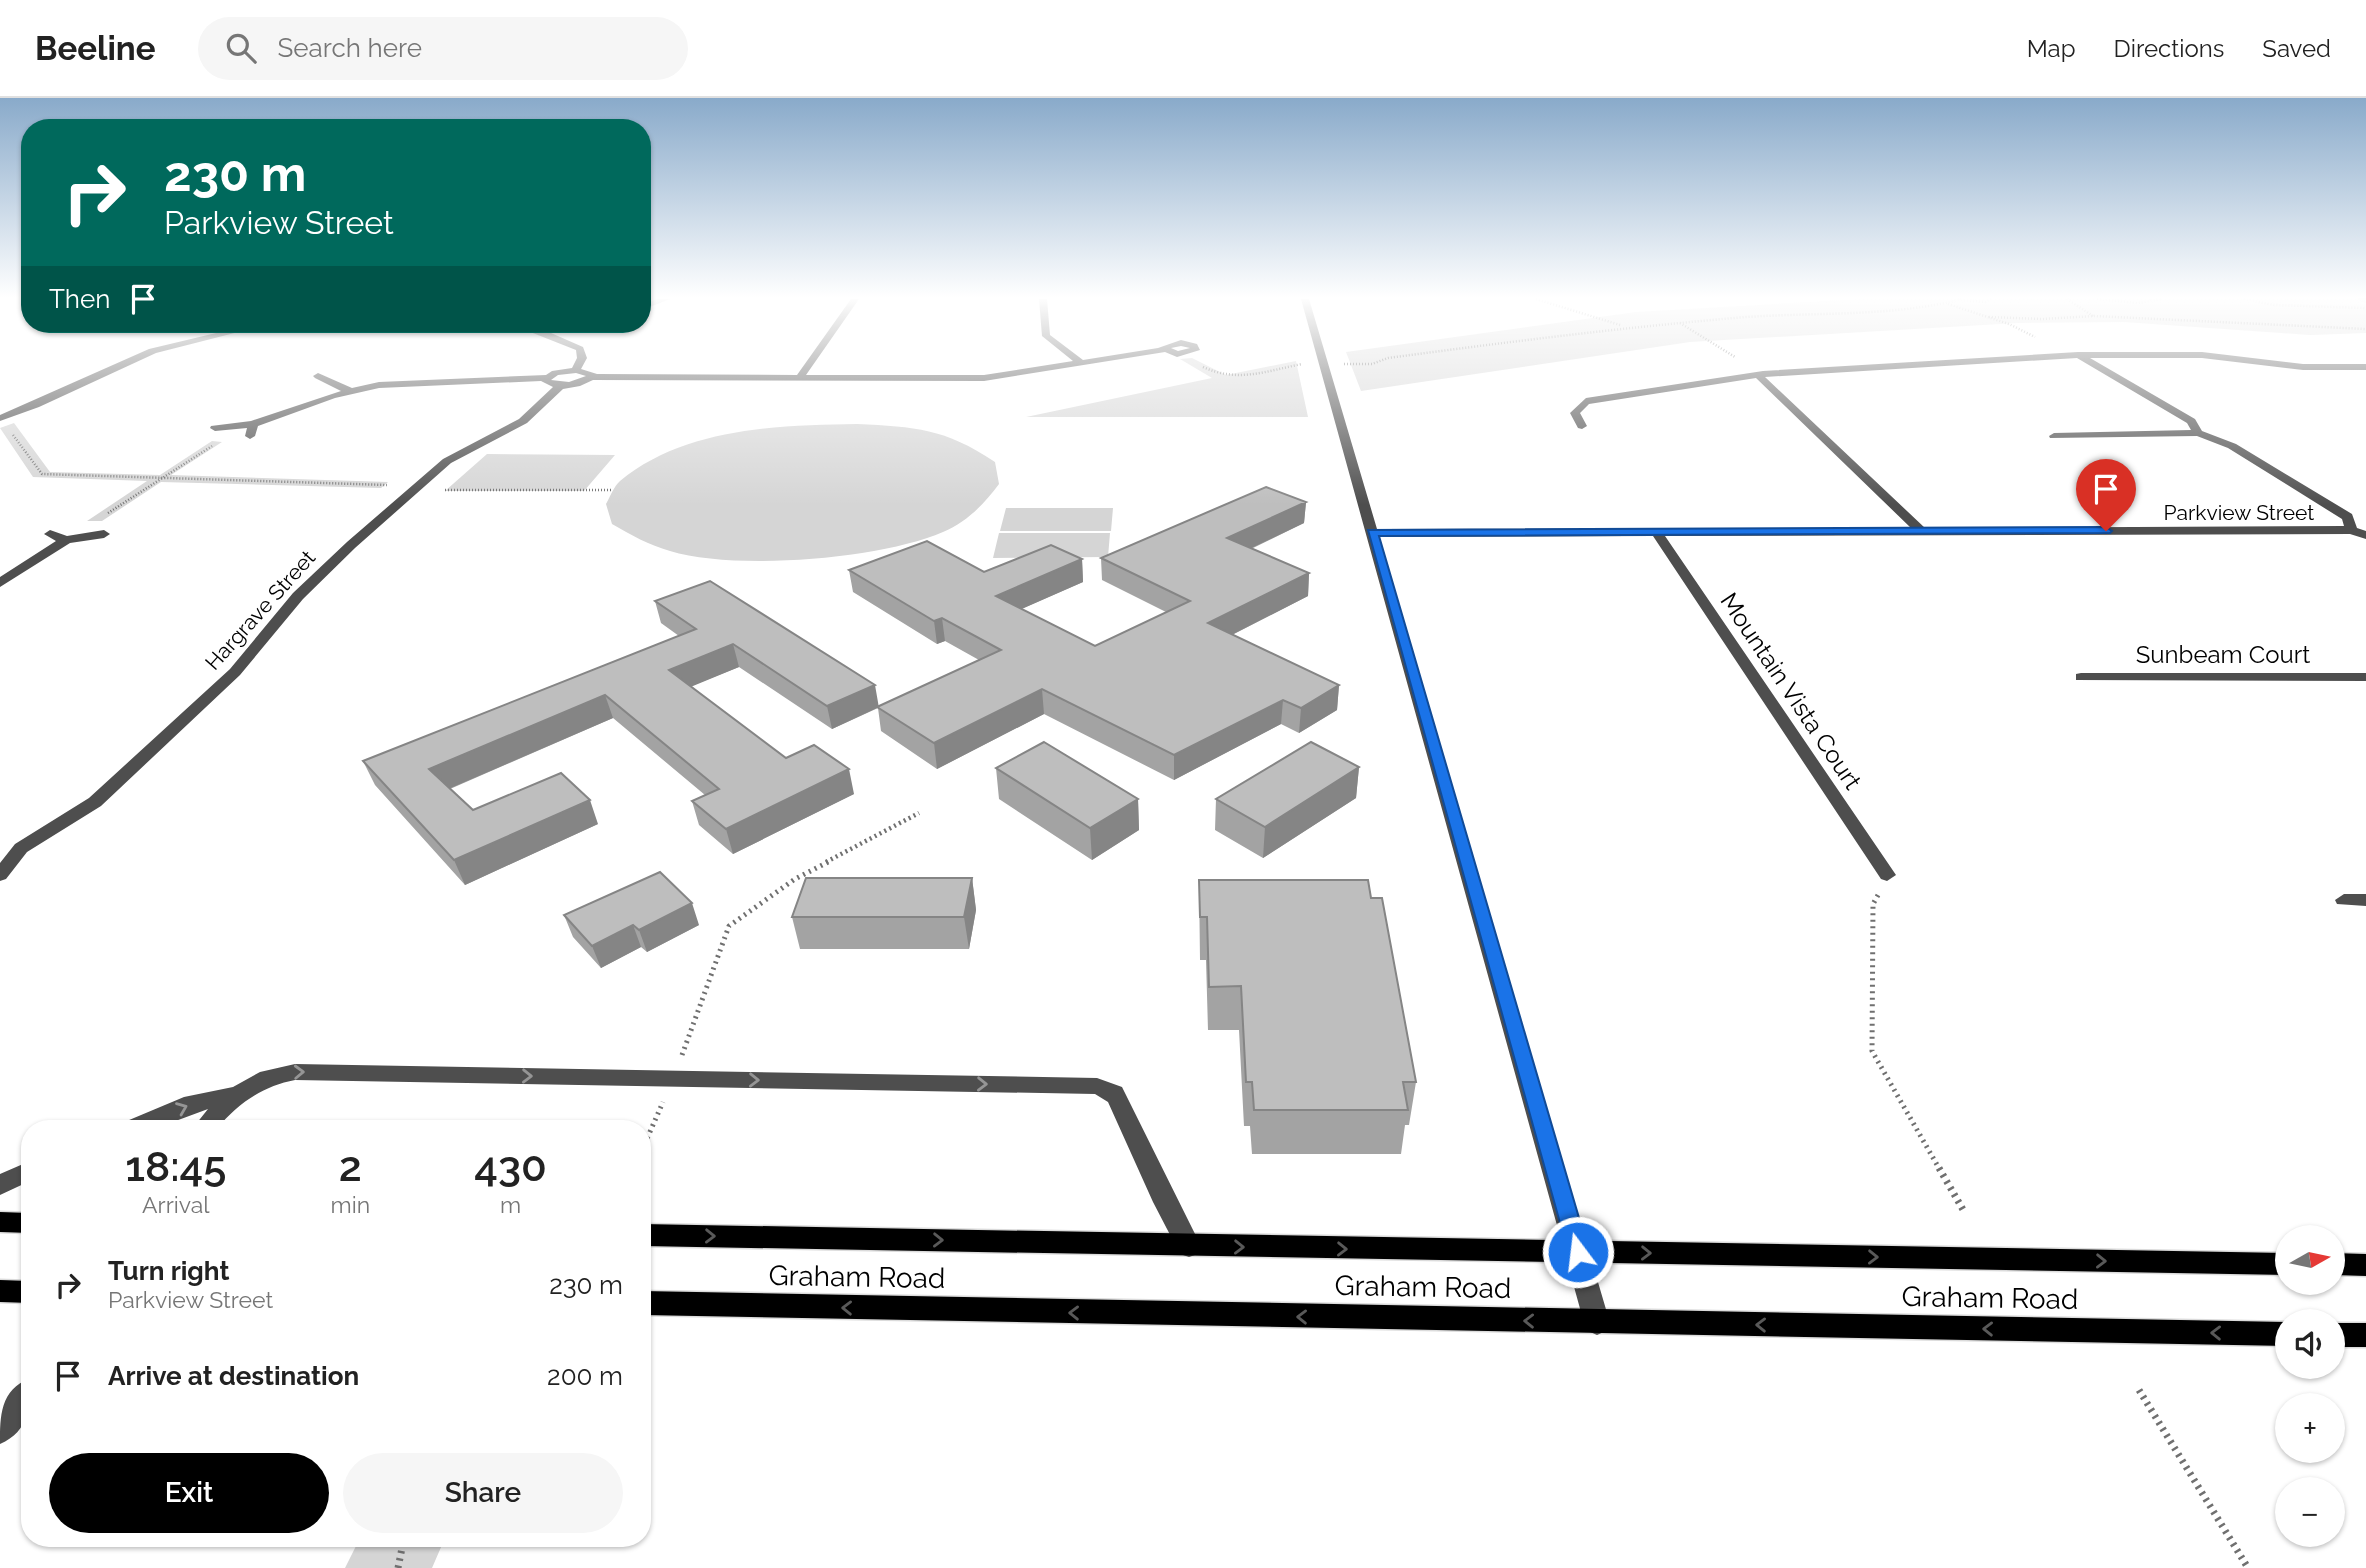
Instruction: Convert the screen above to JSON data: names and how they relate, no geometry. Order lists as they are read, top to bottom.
{
  "streets": {
    "main road": ["Graham Road"],
    "street": [
      "Parkview Street",
      "Hargrave Street",
      "Sunbeam Court",
      "Mountain Vista Court"
    ]
  },
  "crossings": [
    ["Parkview Street", "Mountain Vista Court"]
  ],
  "north": "right",
  "page": {
    "header": "Beeline",
    "search": "Search here",
    "nav": ["Map", "Directions", "Saved"],
    "turn": ["230 m", "Parkview Street"],
    "then": "Then",
    "eta": [
      "18:45",
      "Arrival",
      "2",
      "min",
      "430",
      "m"
    ],
    "map_buttons": ["+", "−"],
    "list": [
      {
        "name": "Turn right",
        "note": "Parkview Street",
        "value": "230 m"
      },
      {
        "name": "Arrive at destination",
        "value": "200 m"
      }
    ],
    "buttons": ["Exit", "Share"]
  }
}
